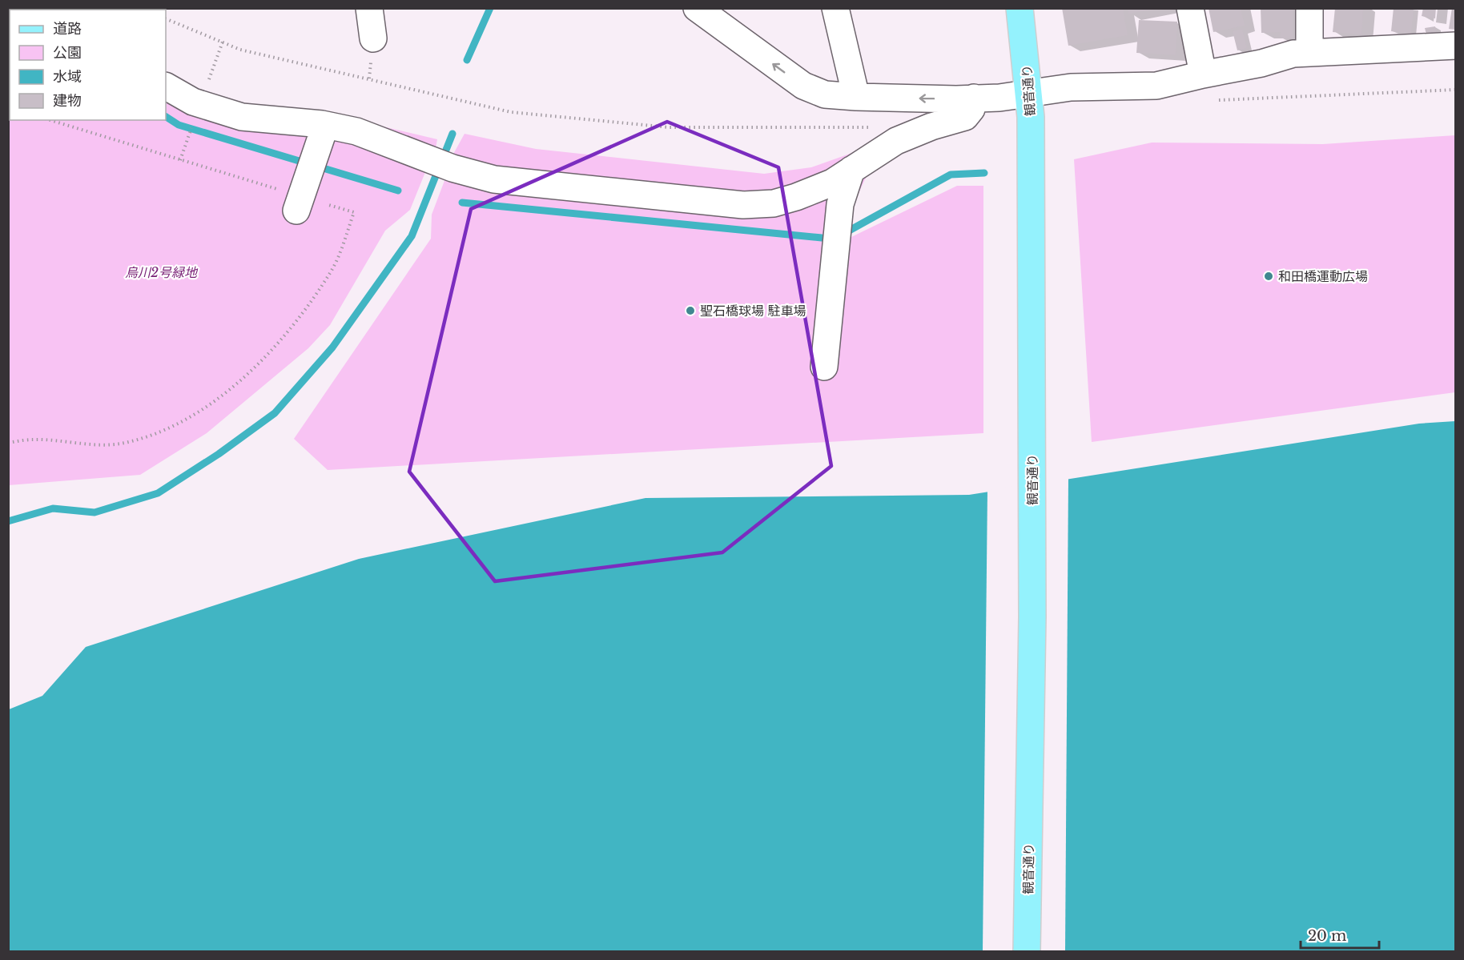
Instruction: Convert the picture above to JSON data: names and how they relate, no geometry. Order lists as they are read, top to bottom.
{
  "streets": {
    "main road": ["観音通り"]
  },
  "parks": ["烏川2号緑地"],
  "places": ["和田橋運動広場", "聖石橋球場 駐車場"],
  "legend": [
    "道路",
    "公園",
    "水域",
    "建物"
  ],
  "scale_bar": "20 m"
}
